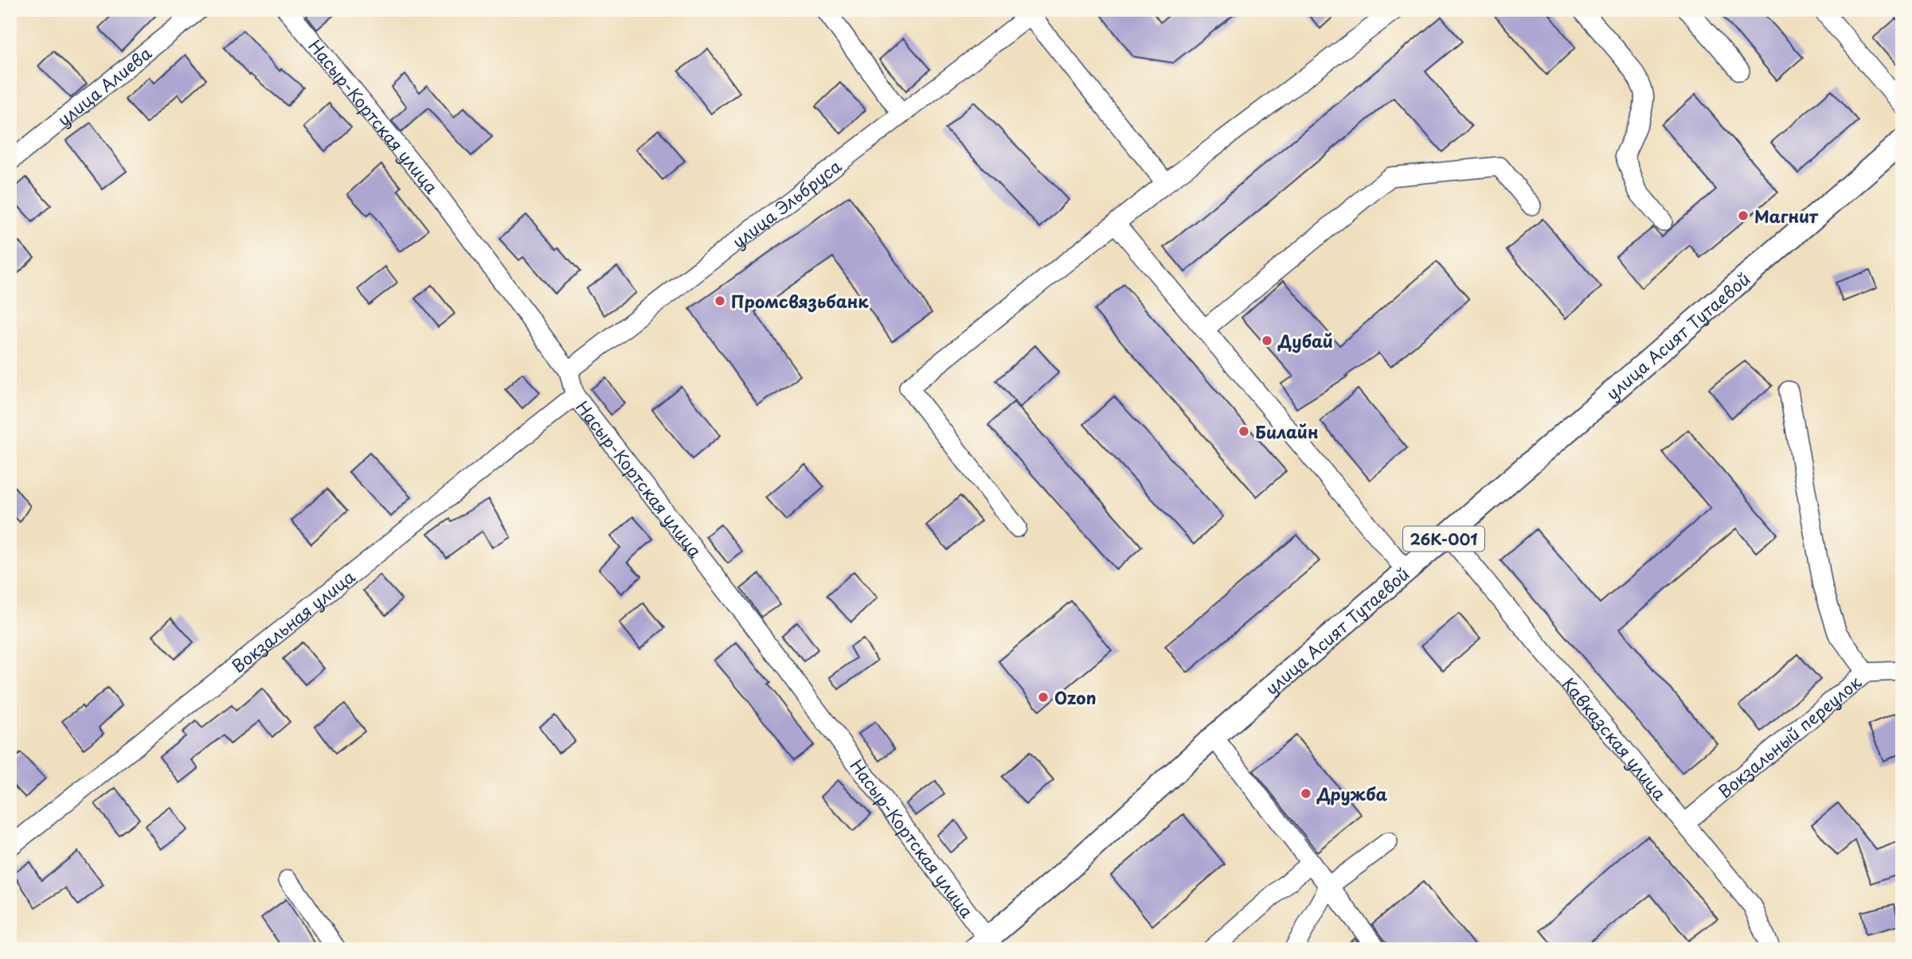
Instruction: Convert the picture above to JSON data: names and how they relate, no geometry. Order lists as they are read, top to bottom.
{
  "streets": {
    "main road": ["улица Асият Тутаевой", "26К-001"],
    "street": [
      "улица Алиева",
      "Насыр-Кортская улица",
      "улица Эльбруса",
      "Вокзальная улица",
      "Вокзальный переулок",
      "Кавказская улица"
    ]
  },
  "crossings": [
    ["Насыр-Кортская улица", "улица Эльбруса"],
    ["Насыр-Кортская улица", "улица Асият Тутаевой"],
    ["Насыр-Кортская улица", "Вокзальная улица"],
    ["улица Асият Тутаевой", "Кавказская улица"],
    ["Вокзальный переулок", "Кавказская улица"]
  ],
  "places": [
    "Магнит",
    "Промсвязьбанк",
    "Дубай",
    "Билайн",
    "Ozon",
    "Дружба"
  ]
}
